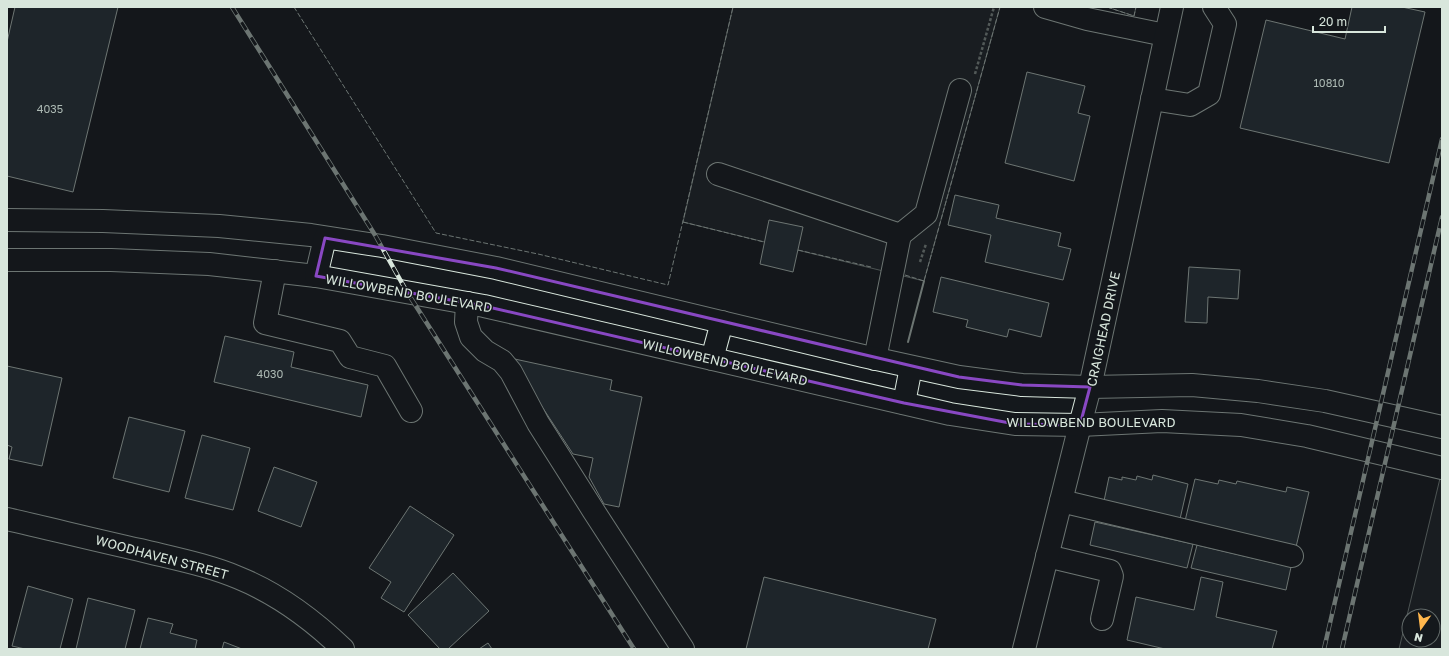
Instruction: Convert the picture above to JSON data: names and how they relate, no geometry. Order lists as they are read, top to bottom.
{
  "streets": {
    "main road": ["WILLOWBEND BOULEVARD", "CRAIGHEAD DRIVE", "WOODHAVEN STREET"]
  },
  "crossings": [
    ["WILLOWBEND BOULEVARD", "CRAIGHEAD DRIVE"]
  ],
  "house_numbers": ["10810", "4035", "4030"],
  "scale_bar": "20 m",
  "north": "bottom"
}
